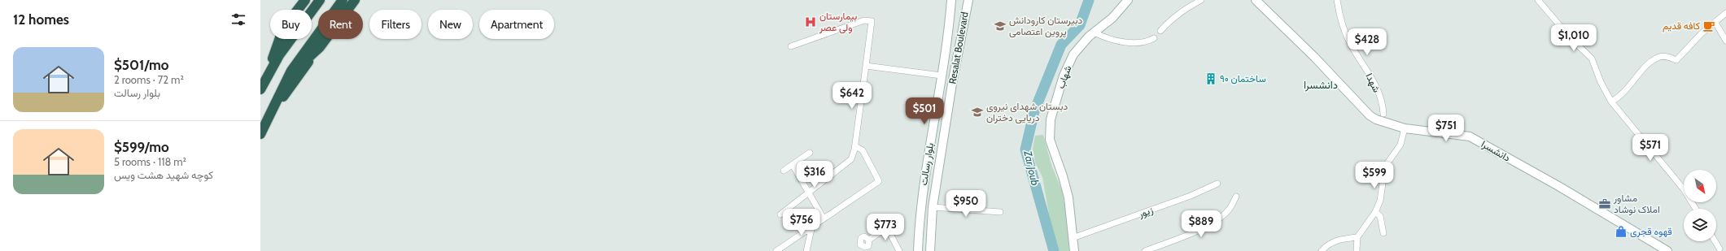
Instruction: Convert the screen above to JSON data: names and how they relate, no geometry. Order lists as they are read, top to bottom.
{
  "streets": {
    "street": [
      "Resalat Boulevard",
      "شهاب",
      "شهدا",
      "دانشسرا",
      "بلوار رسالت",
      "زیور"
    ]
  },
  "crossings": [
    ["شهاب", "زیور"]
  ],
  "districts": ["دانشسرا"],
  "water": ["Zar Joub"],
  "places": {
    "hospital": ["بیمارستان ولی عصر"],
    "school or university": ["دبیرستان کارودانش پروین اعتصامی", "دبستان شهدای نیروی دریایی دختران"],
    "cafe": ["کافه قدیم"],
    "building": ["ساختمان ۹۰"],
    "office": ["مشاور املاک نوشاد"],
    "shop": ["قهوه قجری"]
  },
  "north": "bottom right",
  "page": {
    "heading": "12 homes",
    "chip": [
      "Buy",
      "Rent",
      "Filters",
      "New",
      "Apartment"
    ],
    "price": [
      "$1,010",
      "$428",
      "$642",
      "$501",
      "$751",
      "$571",
      "$316",
      "$599",
      "$950",
      "$756",
      "$889",
      "$773"
    ],
    "list": [
      {
        "name": "$501/mo",
        "note": "2 rooms · 72 m² · بلوار رسالت"
      },
      {
        "name": "$599/mo",
        "note": "5 rooms · 118 m² · کوچه شهید هشت ویس"
      }
    ]
  }
}
